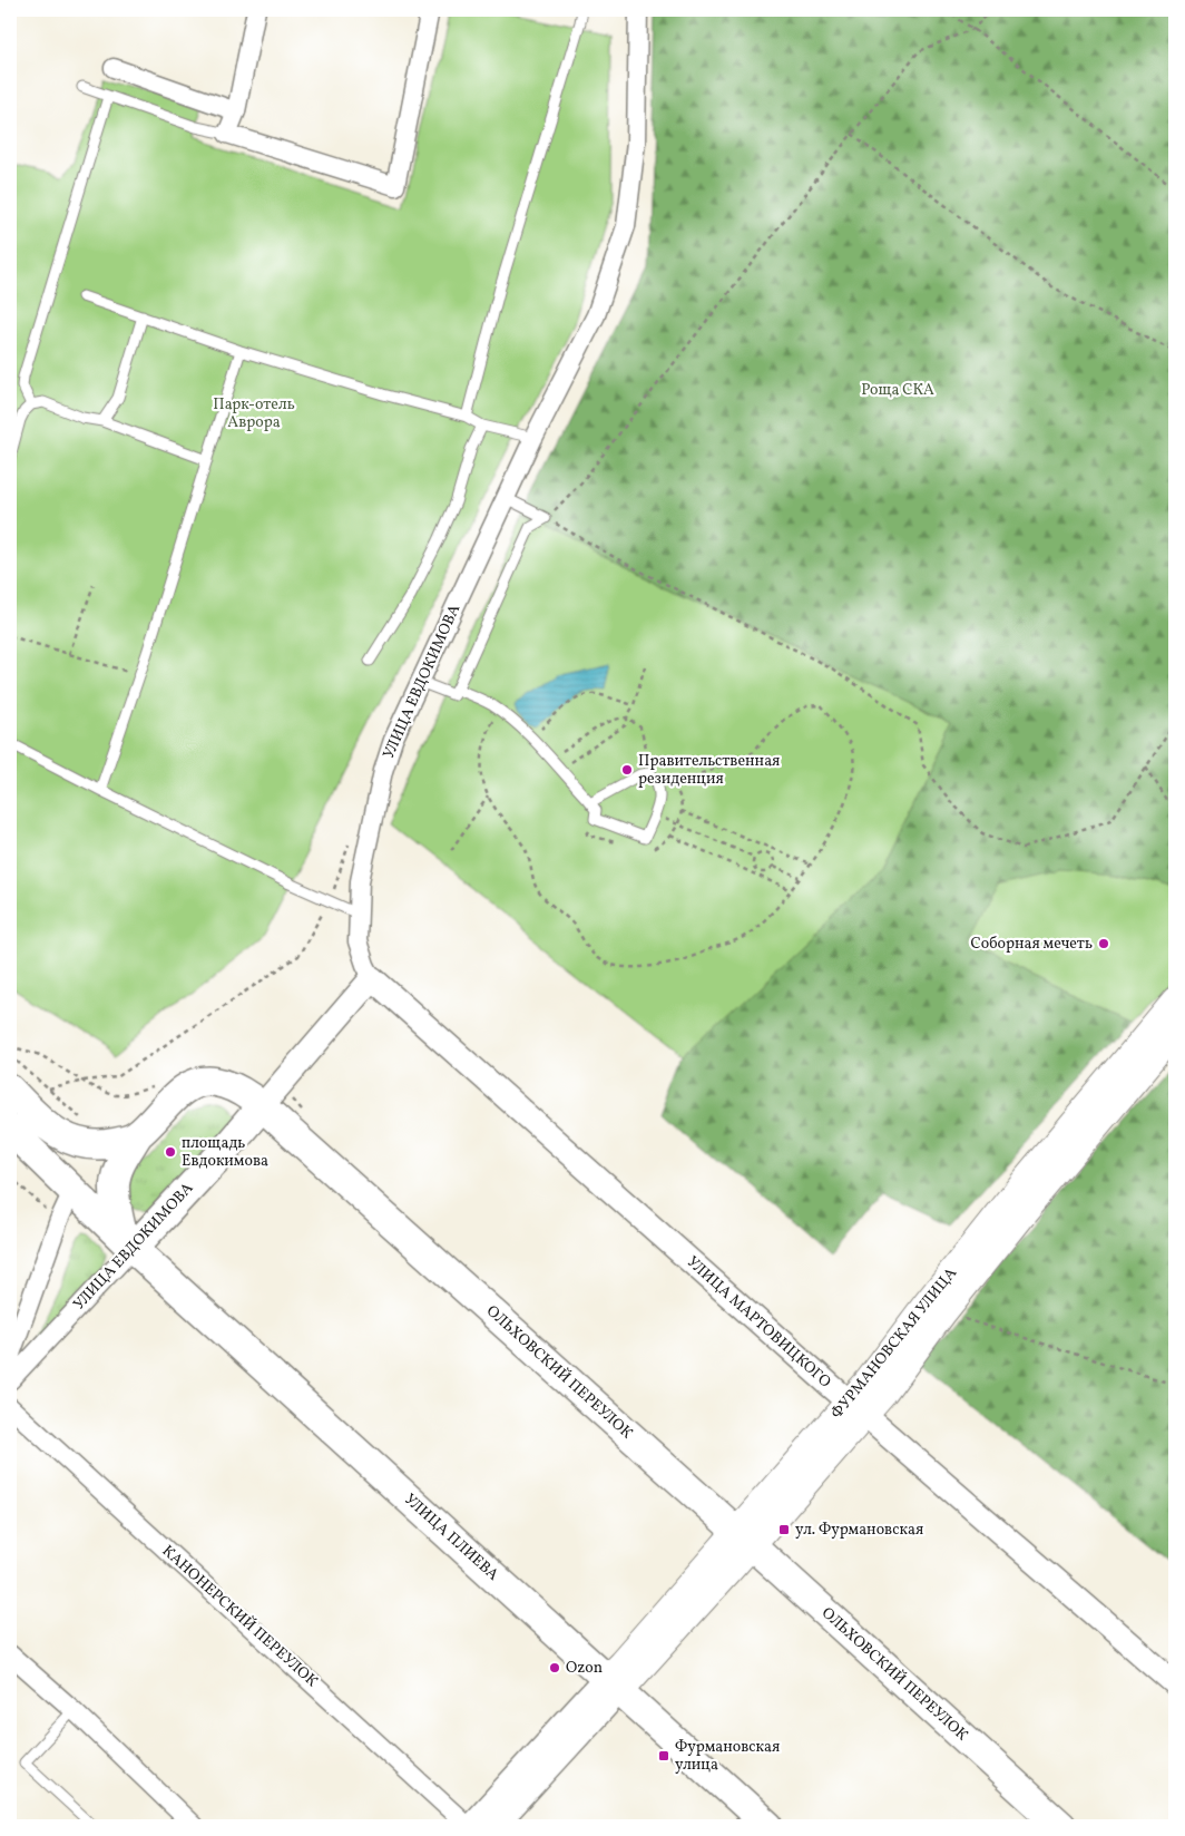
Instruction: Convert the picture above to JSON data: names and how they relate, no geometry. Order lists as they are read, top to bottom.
{
  "streets": {
    "main road": [
      "УЛИЦА ЕВДОКИМОВА",
      "ФУРМАНОВСКАЯ УЛИЦА",
      "ОЛЬХОВСКИЙ ПЕРЕУЛОК",
      "УЛИЦА ПЛИЕВА"
    ],
    "street": ["УЛИЦА МАРТОВИЦКОГО", "КАНОНЕРСКИЙ ПЕРЕУЛОК"]
  },
  "crossings": [
    ["УЛИЦА ЕВДОКИМОВА", "УЛИЦА МАРТОВИЦКОГО"],
    ["УЛИЦА ЕВДОКИМОВА", "ОЛЬХОВСКИЙ ПЕРЕУЛОК"],
    ["УЛИЦА ЕВДОКИМОВА", "УЛИЦА ПЛИЕВА"],
    ["УЛИЦА МАРТОВИЦКОГО", "ФУРМАНОВСКАЯ УЛИЦА"],
    ["ФУРМАНОВСКАЯ УЛИЦА", "ОЛЬХОВСКИЙ ПЕРЕУЛОК"],
    ["ФУРМАНОВСКАЯ УЛИЦА", "УЛИЦА ПЛИЕВА"],
    ["ФУРМАНОВСКАЯ УЛИЦА", "КАНОНЕРСКИЙ ПЕРЕУЛОК"],
    ["ОЛЬХОВСКИЙ ПЕРЕУЛОК", "УЛИЦА ПЛИЕВА"]
  ],
  "parks": ["Роща СКА", "Парк-отель Аврора"],
  "places": {
    "other": [
      "Правительственная резиденция",
      "Соборная мечеть",
      "площадь Евдокимова",
      "Ozon"
    ],
    "transit": ["ул. Фурмановская", "Фурмановская улица"]
  }
}
